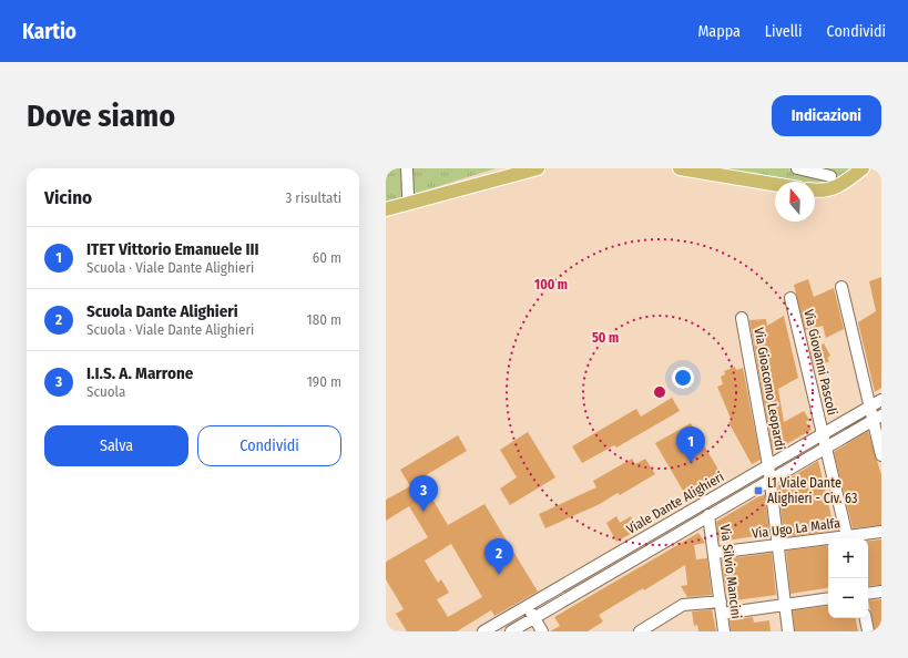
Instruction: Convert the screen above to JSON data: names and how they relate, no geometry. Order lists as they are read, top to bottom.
{
  "streets": {
    "street": [
      "Via Giovanni Pascoli",
      "Via Gioacomo Leopardi",
      "Viale Dante Alighieri",
      "Via Ugo La Malfa",
      "Via Silvio Mancini"
    ]
  },
  "crossings": [
    ["Via Giovanni Pascoli", "Viale Dante Alighieri"],
    ["Via Giovanni Pascoli", "Via Ugo La Malfa"],
    ["Via Gioacomo Leopardi", "Viale Dante Alighieri"],
    ["Via Gioacomo Leopardi", "Via Ugo La Malfa"],
    ["Viale Dante Alighieri", "Via Silvio Mancini"],
    ["Via Ugo La Malfa", "Via Silvio Mancini"]
  ],
  "places": {
    "transit": ["L1 Viale Dante Alighieri - Civ. 63"]
  },
  "north": "top",
  "page": {
    "header": "Kartio",
    "nav": ["Mappa", "Livelli", "Condividi"],
    "buttons": [
      "Indicazioni",
      ["Salva", "Condividi"]
    ],
    "title": "Dove siamo",
    "heading": ["Vicino", "3 risultati"],
    "list": [
      {
        "mark": "1",
        "name": "ITET Vittorio Emanuele III",
        "note": "Scuola · Viale Dante Alighieri",
        "value": "60 m"
      },
      {
        "mark": "2",
        "name": "Scuola Dante Alighieri",
        "note": "Scuola · Viale Dante Alighieri",
        "value": "180 m"
      },
      {
        "mark": "3",
        "name": "I.I.S. A. Marrone",
        "note": "Scuola",
        "value": "190 m"
      }
    ],
    "pins": ["1", "3", "2"],
    "map_buttons": ["+", "−"]
  },
  "rings": ["100 m", "50 m"]
}
